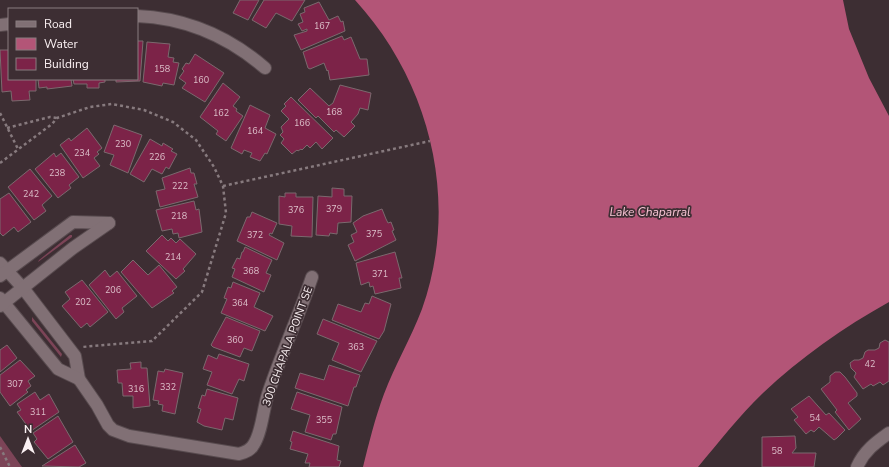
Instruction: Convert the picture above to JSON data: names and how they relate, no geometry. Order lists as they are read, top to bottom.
{
  "streets": {
    "street": ["300 CHAPALA POINT SE"]
  },
  "water": ["Lake Chaparral"],
  "house_numbers": [
    "167",
    "158",
    "160",
    "168",
    "162",
    "166",
    "164",
    "230",
    "234",
    "226",
    "238",
    "222",
    "242",
    "379",
    "376",
    "218",
    "375",
    "372",
    "214",
    "368",
    "371",
    "206",
    "202",
    "364",
    "360",
    "363",
    "42",
    "307",
    "332",
    "316",
    "311",
    "54",
    "355",
    "58"
  ],
  "legend": ["Road", "Water", "Building"],
  "north": "top"
}
